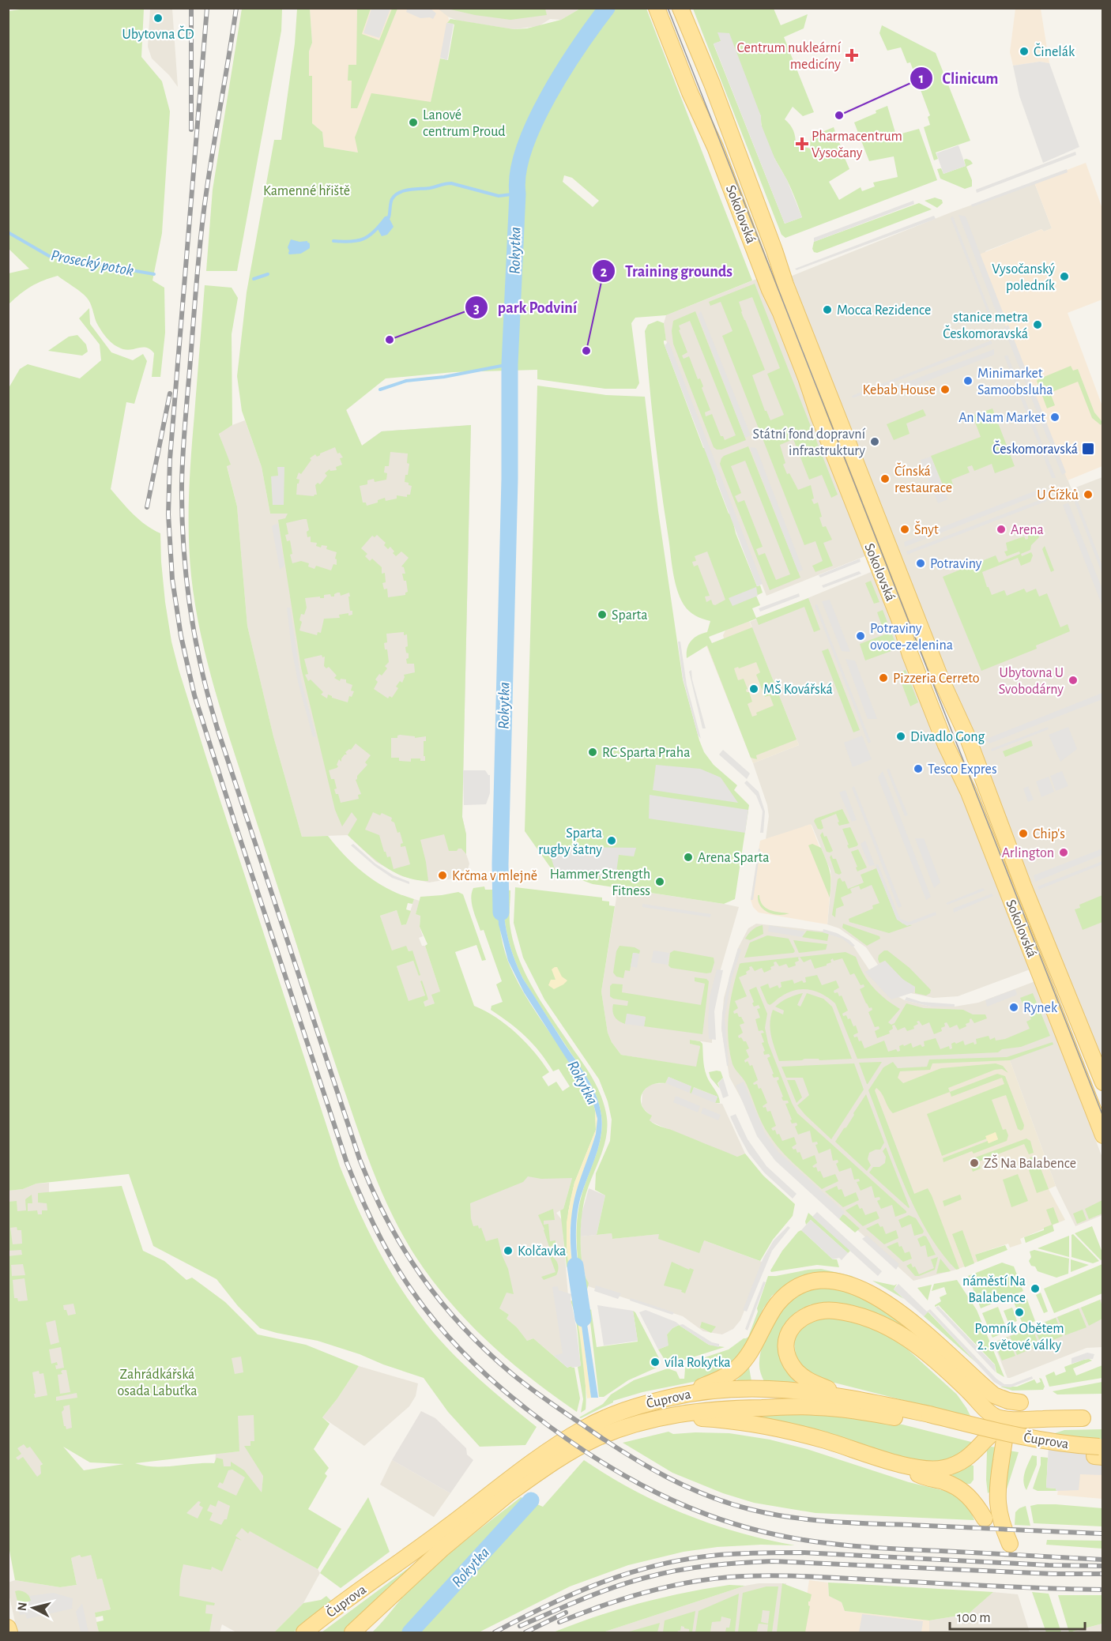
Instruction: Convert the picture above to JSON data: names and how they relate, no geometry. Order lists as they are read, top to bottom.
{
  "streets": {
    "main road": ["Sokolovská", "Čuprova"]
  },
  "water": ["Rokytka", "Prosecký potok"],
  "parks": ["Kamenné hřiště", "Zahrádkářská osada Labuťka"],
  "places": {
    "other": [
      "Ubytovna ČD",
      "Činelák",
      "Clinicum",
      "Lanové centrum Proud",
      "Vysočanský poledník",
      "Mocca Rezidence",
      "stanice metra Českomoravská",
      "park Podviní",
      "Training grounds",
      "Minimarket Samoobsluha",
      "Kebab House",
      "An Nam Market",
      "Státní fond dopravní infrastruktury",
      "Čínská restaurace",
      "U Čížků",
      "Šnyt",
      "Arena",
      "Potraviny",
      "Sparta",
      "Potraviny ovoce-zelenina",
      "Pizzeria Cerreto",
      "Ubytovna U Svobodárny",
      "MŠ Kovářská",
      "Divadlo Gong",
      "RC Sparta Praha",
      "Tesco Expres",
      "Chip's",
      "Sparta rugby šatny",
      "Arlington",
      "Arena Sparta",
      "Krčma v mlejně",
      "Hammer Strength Fitness",
      "Rynek",
      "ZŠ Na Balabence",
      "Kolčavka",
      "náměstí Na Balabence",
      "Pomník Obětem 2. světové války",
      "víla Rokytka"
    ],
    "health": ["Centrum nukleární medicíny", "Pharmacentrum Vysočany"],
    "transit": ["Českomoravská"]
  },
  "scale_bar": "100 m",
  "north": "left"
}
